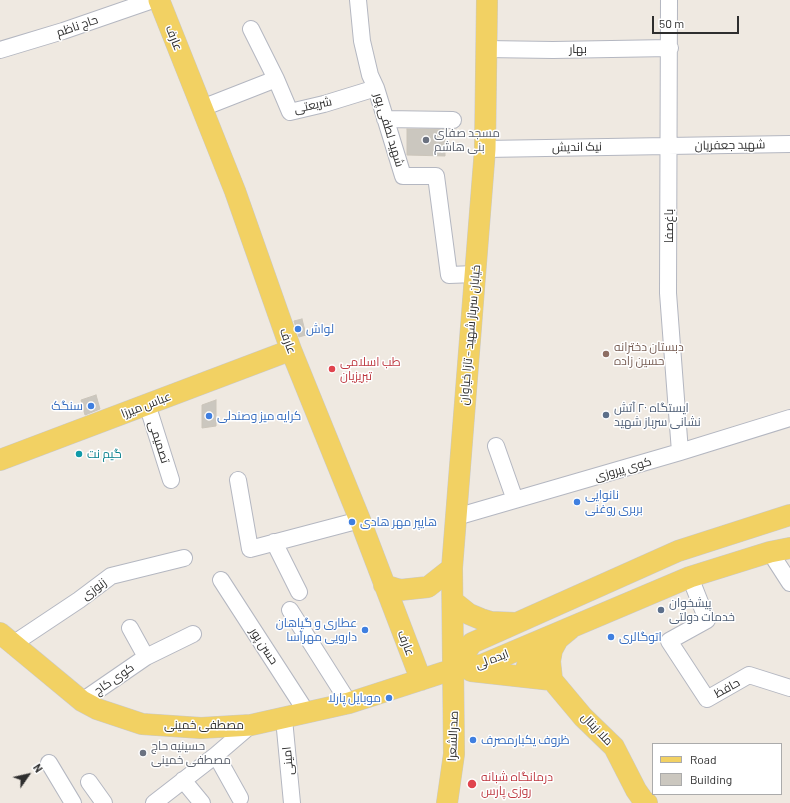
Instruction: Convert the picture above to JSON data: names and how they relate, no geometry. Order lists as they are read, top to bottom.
{
  "streets": {
    "main road": [
      "عارف",
      "خیابان سرباز شهید - تازا خیاوان",
      "عباس میرزا",
      "ایده لى",
      "مصطفی خمینی",
      "ملا زینال",
      "صدرالشعرا"
    ],
    "street": [
      "حاج ناظم",
      "بهار",
      "شریعتی",
      "شهید لطفی پور",
      "شهید جعفریان",
      "نیک اندیش",
      "باغ‌صفا",
      "تصمیمی",
      "کوی پیروزی",
      "زنوزی",
      "حسن پور",
      "کوی کاج",
      "حافظ",
      "امینی"
    ]
  },
  "crossings": [
    ["عارف", "عباس میرزا"],
    ["عارف", "مصطفی خمینی"],
    ["بهار", "باغ‌صفا"],
    ["بهار", "خیابان سرباز شهید - تازا خیاوان"],
    ["شریعتی", "شهید لطفی پور"],
    ["شهید لطفی پور", "خیابان سرباز شهید - تازا خیاوان"],
    ["شهید جعفریان", "نیک اندیش"],
    ["شهید جعفریان", "باغ‌صفا"],
    ["نیک اندیش", "باغ‌صفا"],
    ["نیک اندیش", "خیابان سرباز شهید - تازا خیاوان"],
    ["باغ‌صفا", "کوی پیروزی"],
    ["خیابان سرباز شهید - تازا خیاوان", "کوی پیروزی"],
    ["خیابان سرباز شهید - تازا خیاوان", "ایده لى"],
    ["خیابان سرباز شهید - تازا خیاوان", "مصطفی خمینی"],
    ["خیابان سرباز شهید - تازا خیاوان", "صدرالشعرا"],
    ["عباس میرزا", "تصمیمی"],
    ["زنوزی", "مصطفی خمینی"],
    ["حسن پور", "مصطفی خمینی"],
    ["ایده لى", "حافظ"],
    ["ایده لى", "مصطفی خمینی"],
    ["ایده لى", "صدرالشعرا"],
    ["کوی کاج", "مصطفی خمینی"],
    ["مصطفی خمینی", "صدرالشعرا"],
    ["مصطفی خمینی", "امینی"]
  ],
  "places": [
    "مسجد صفای بنی هاشم",
    "لواش",
    "دبستان دخترانه حسین زاده",
    "طب اسلامی تبریزیان",
    "سنگک",
    "ایستگاه ۲۰ آتش نشانی سرباز شهید",
    "کرایه میز وصندلی",
    "گیم نت",
    "نانوایی بربری روغنی",
    "هایپر مهر هادی",
    "پیشخوان خدمات دولتی",
    "عطاری و گیاهان دارویی مهرآسا",
    "اتوگالری",
    "موبایل پارلا",
    "ظروف یکبارمصرف",
    "حسینیه حاج مصطفی خمینی",
    "درمانگاه شبانه روزی پارس"
  ],
  "legend": ["Road", "Building"],
  "scale_bar": "50 m",
  "north": "top right"
}
